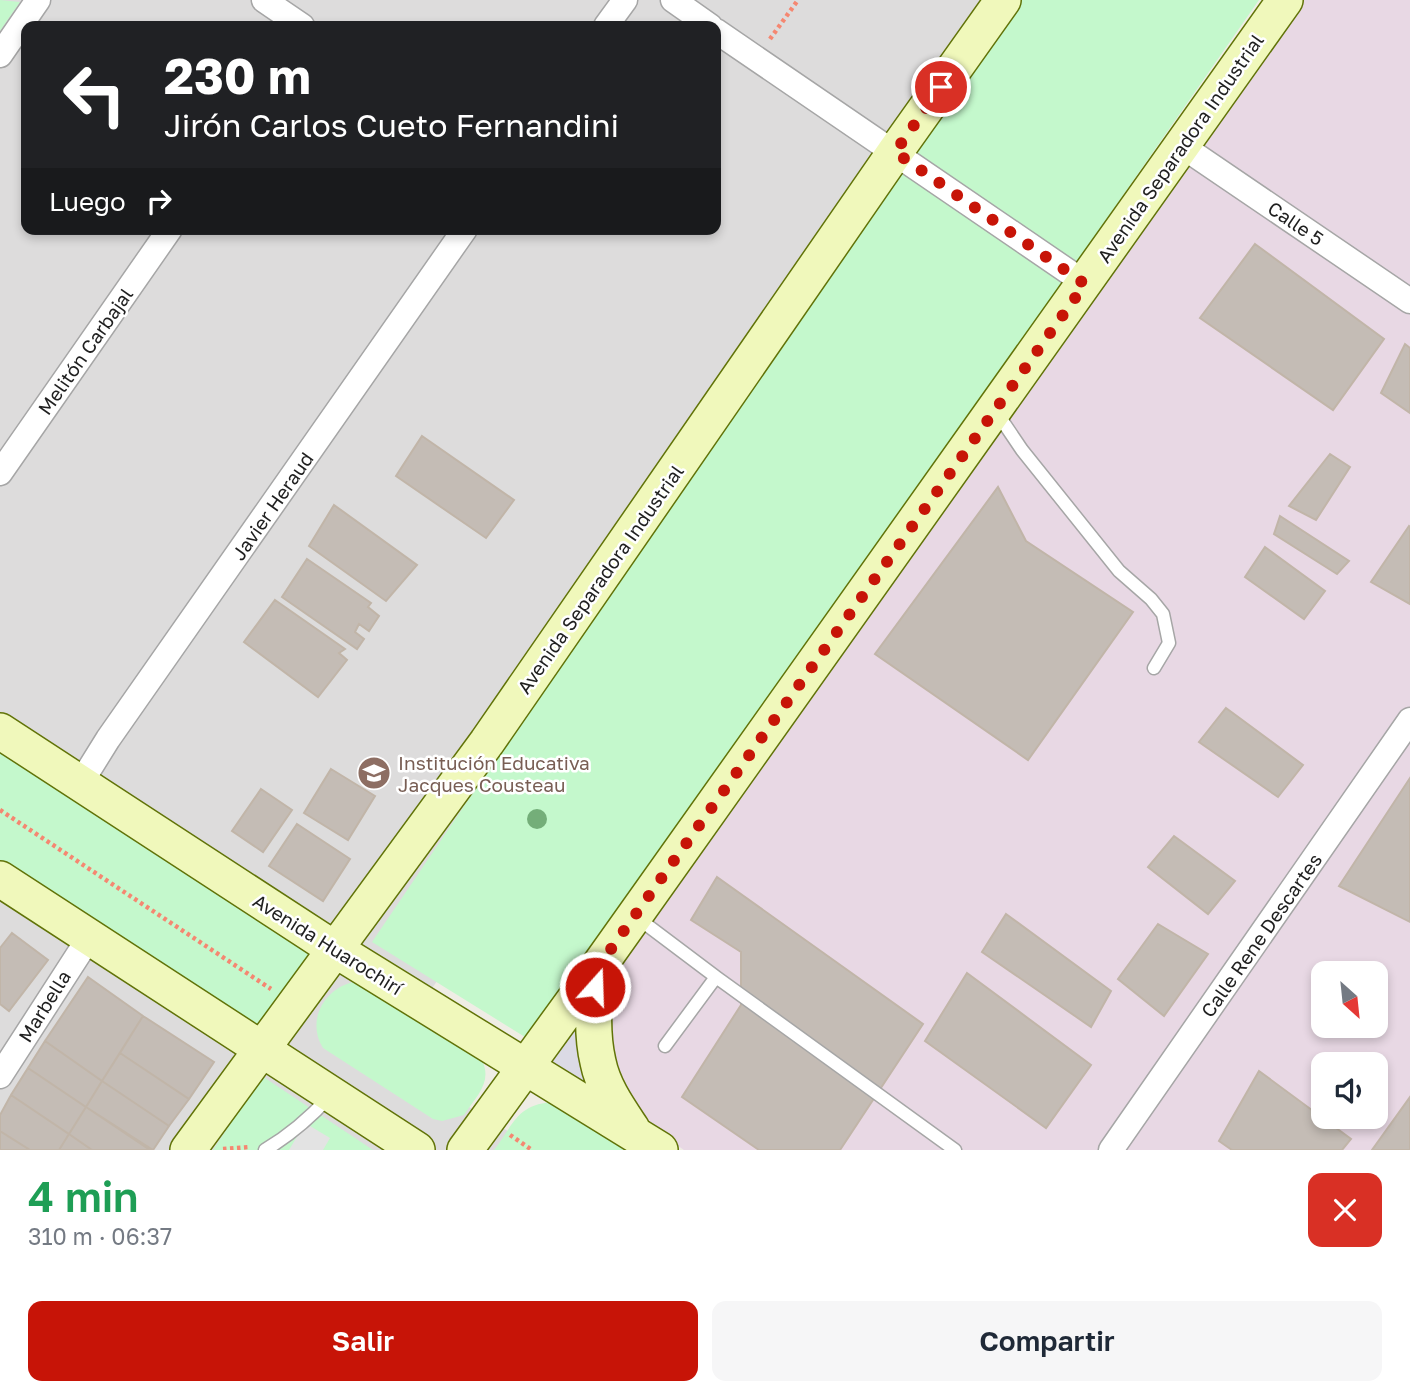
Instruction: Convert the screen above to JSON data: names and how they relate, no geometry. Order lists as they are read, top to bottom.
{
  "streets": {
    "main road": ["Avenida Separadora Industrial", "Avenida Huarochirí"],
    "street": [
      "Calle 5",
      "Melitón Carbajal",
      "Javier Heraud",
      "Calle Rene Descartes",
      "Marbella"
    ]
  },
  "crossings": [
    ["Avenida Separadora Industrial", "Calle 5"],
    ["Avenida Separadora Industrial", "Avenida Huarochirí"],
    ["Javier Heraud", "Avenida Huarochirí"]
  ],
  "places": {
    "school or university": ["Institución Educativa Jacques Cousteau"]
  },
  "north": "bottom right",
  "page": {
    "turn": ["230 m", "Jirón Carlos Cueto Fernandini"],
    "then": "Luego",
    "heading": ["4 min", "310 m · 06:37"],
    "buttons": ["Salir", "Compartir"]
  }
}
